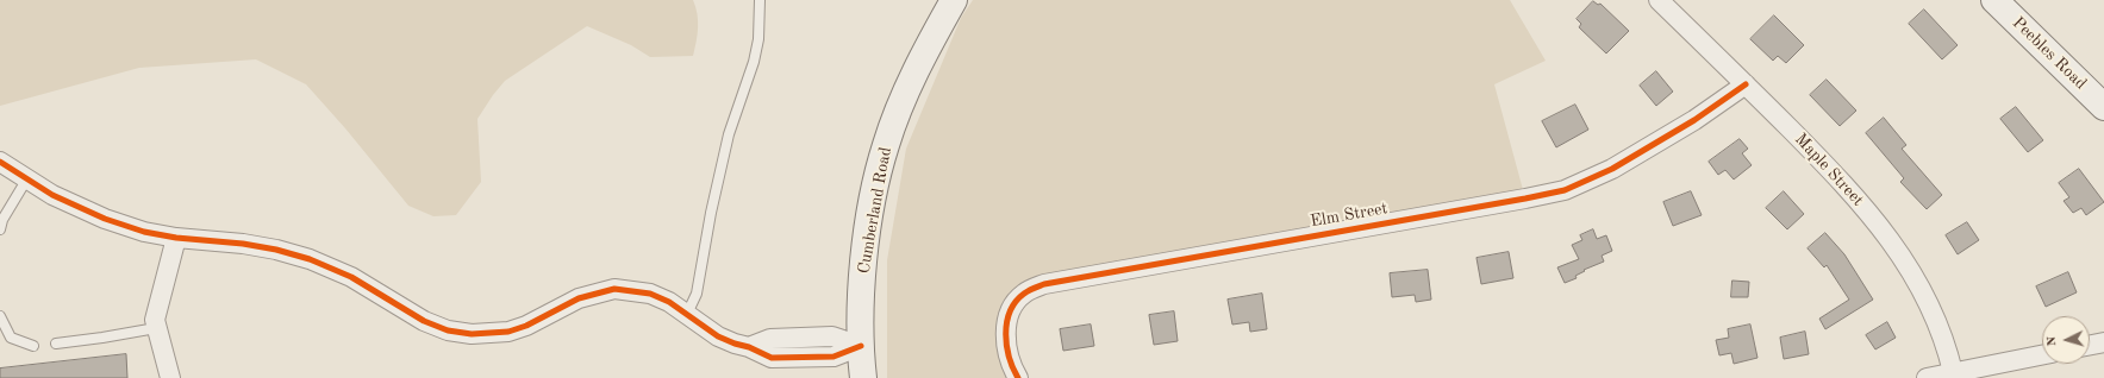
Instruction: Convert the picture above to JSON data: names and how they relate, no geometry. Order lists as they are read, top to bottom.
{
  "streets": {
    "street": [
      "Peebles Road",
      "Maple Street",
      "Cumberland Road",
      "Elm Street"
    ]
  },
  "crossings": [
    ["Maple Street", "Elm Street"]
  ],
  "north": "left"
}
